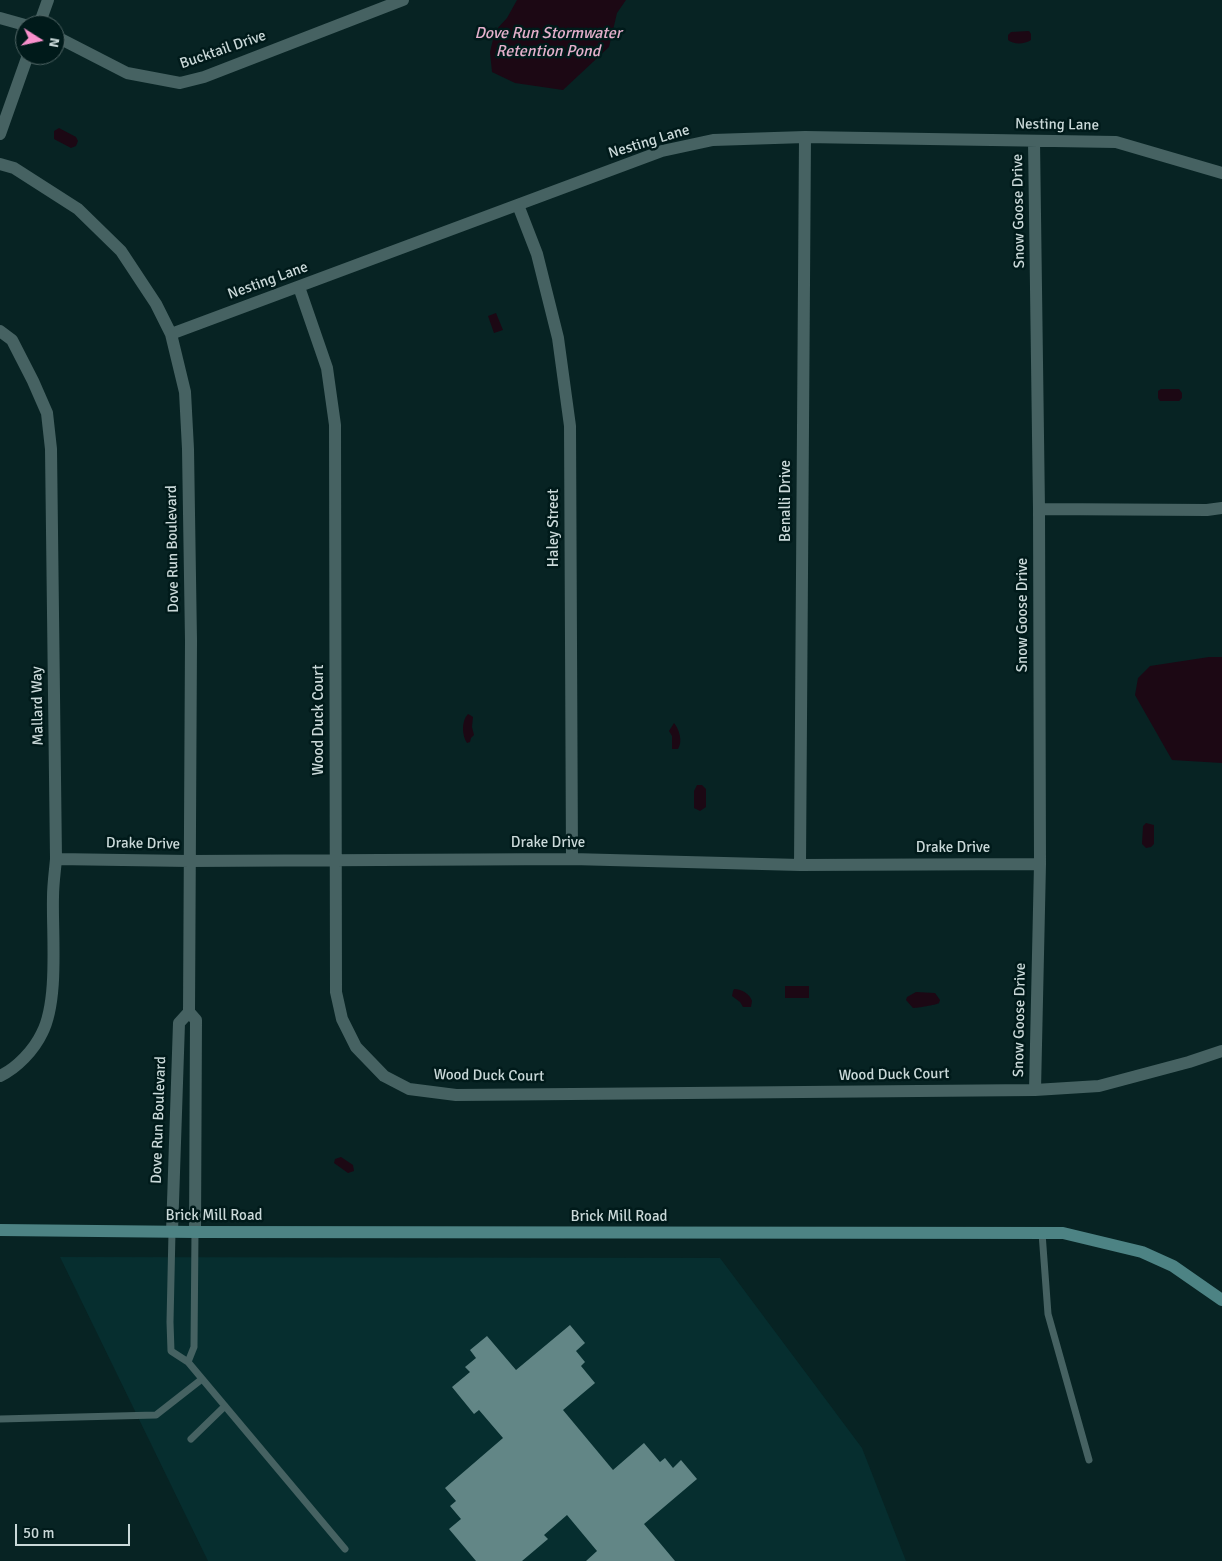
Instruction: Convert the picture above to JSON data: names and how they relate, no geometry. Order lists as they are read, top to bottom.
{
  "streets": {
    "street": [
      "Bucktail Drive",
      "Nesting Lane",
      "Snow Goose Drive",
      "Benalli Drive",
      "Haley Street",
      "Dove Run Boulevard",
      "Mallard Way",
      "Wood Duck Court",
      "Drake Drive",
      "Brick Mill Road"
    ]
  },
  "crossings": [
    ["Nesting Lane", "Snow Goose Drive"],
    ["Nesting Lane", "Benalli Drive"],
    ["Nesting Lane", "Haley Street"],
    ["Nesting Lane", "Dove Run Boulevard"],
    ["Nesting Lane", "Wood Duck Court"],
    ["Snow Goose Drive", "Wood Duck Court"],
    ["Snow Goose Drive", "Drake Drive"],
    ["Benalli Drive", "Drake Drive"],
    ["Haley Street", "Drake Drive"],
    ["Dove Run Boulevard", "Drake Drive"],
    ["Dove Run Boulevard", "Brick Mill Road"],
    ["Mallard Way", "Drake Drive"],
    ["Wood Duck Court", "Drake Drive"]
  ],
  "water": ["Dove Run Stormwater Retention Pond"],
  "scale_bar": "50 m",
  "north": "right"
}
